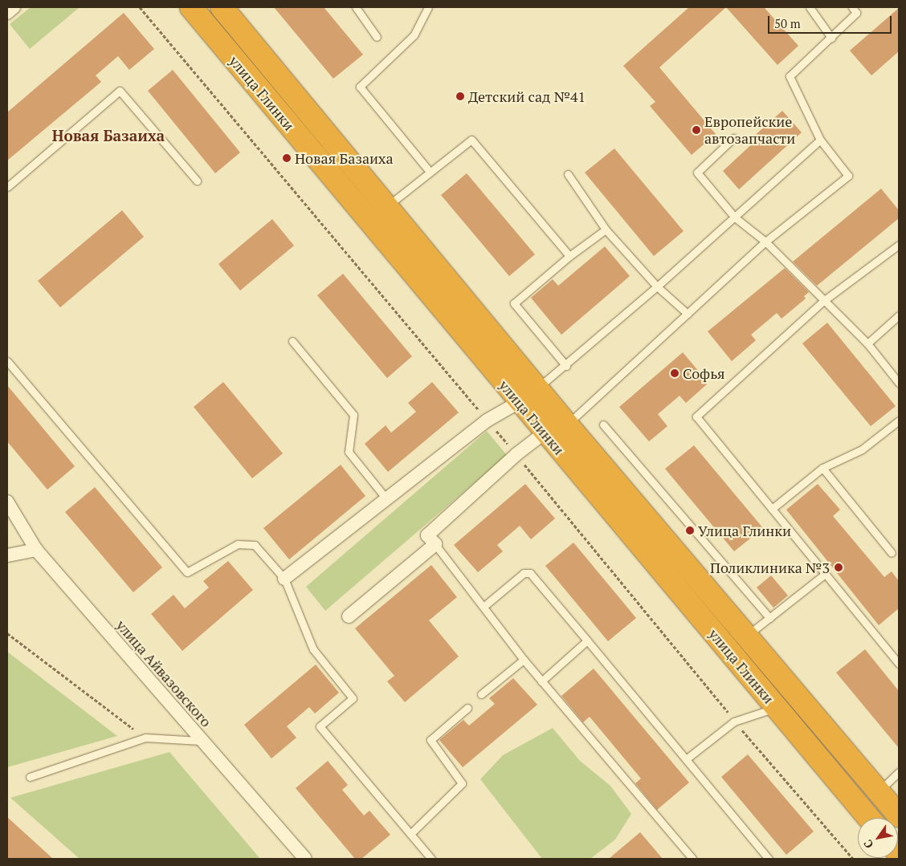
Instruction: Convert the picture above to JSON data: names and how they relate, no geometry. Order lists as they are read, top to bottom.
{
  "streets": {
    "highway": ["улица Глинки"],
    "street": ["улица Айвазовского"]
  },
  "districts": ["Новая Базаиха"],
  "places": [
    "Детский сад №41",
    "Европейские автозапчасти",
    "Новая Базаиха",
    "Софья",
    "Улица Глинки",
    "Поликлиника №3"
  ],
  "scale_bar": "50 m",
  "north": "bottom left"
}
